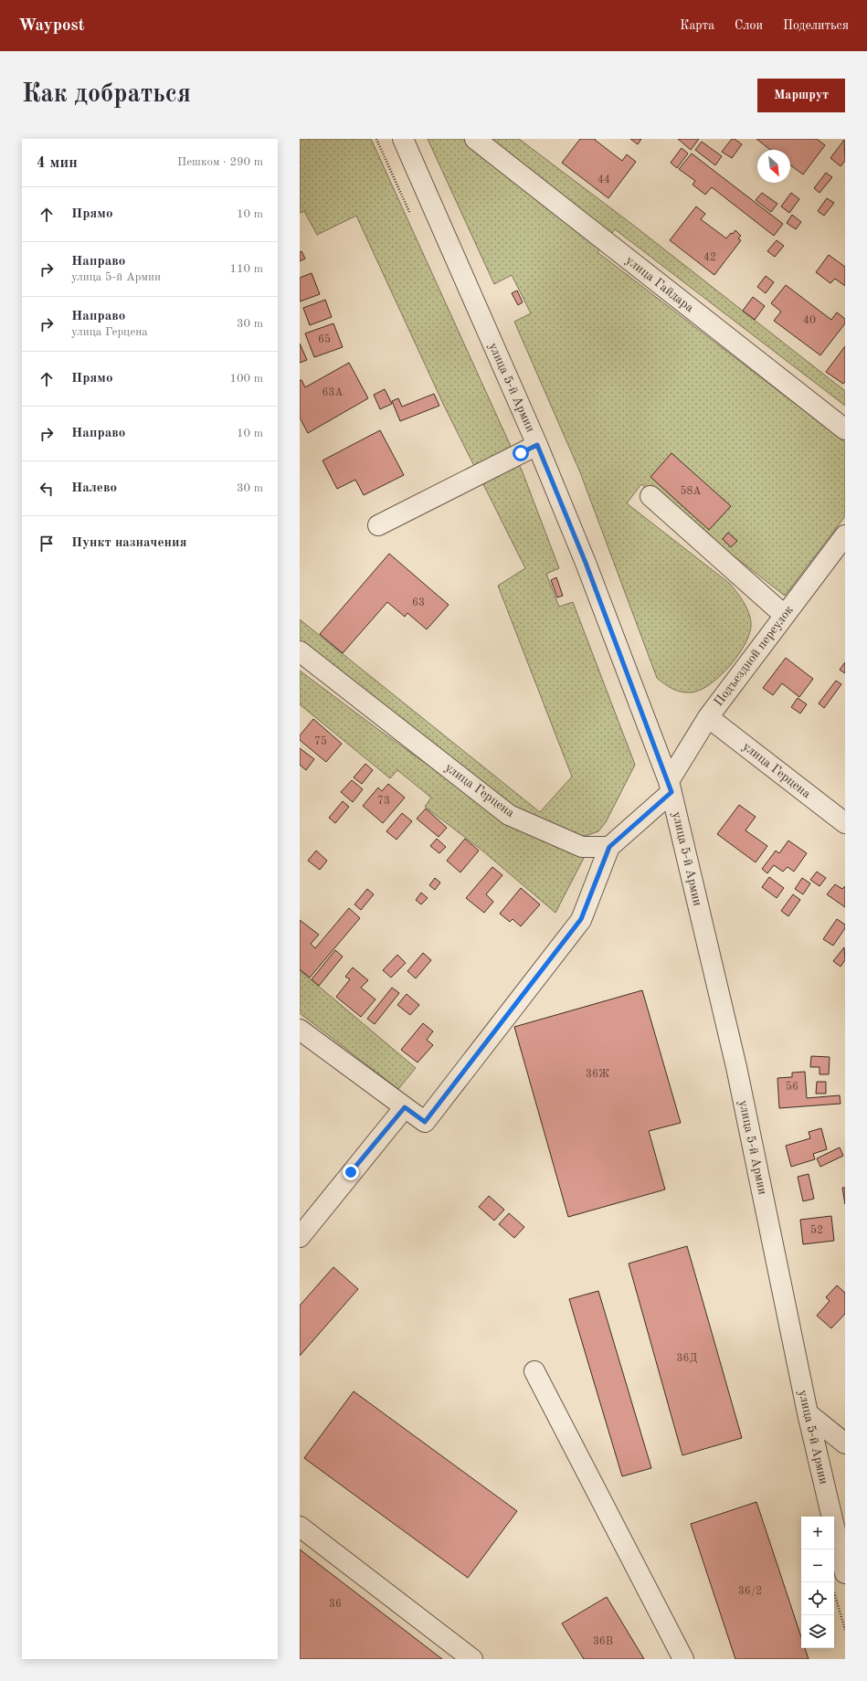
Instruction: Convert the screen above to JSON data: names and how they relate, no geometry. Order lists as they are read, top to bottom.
{
  "streets": {
    "street": [
      "улица Гайдара",
      "улица 5-й Армии",
      "Подъездной переулок",
      "улица Герцена"
    ]
  },
  "crossings": [
    ["улица 5-й Армии", "Подъездной переулок"],
    ["Подъездной переулок", "улица Герцена"]
  ],
  "house_numbers": [
    "44",
    "42",
    "40",
    "65",
    "63А",
    "58А",
    "63",
    "75",
    "73",
    "36Ж",
    "56",
    "52",
    "36Д",
    "36/2",
    "36",
    "36В"
  ],
  "north": "bottom right",
  "page": {
    "header": "Waypost",
    "nav": ["Карта", "Слои", "Поделиться"],
    "buttons": "Маршрут",
    "title": "Как добраться",
    "heading": ["4 мин", "Пешком · 290 m"],
    "list": [
      ["Прямо", "10 m"],
      ["Направо", "улица 5-й Армии", "110 m"],
      ["Направо", "улица Герцена", "30 m"],
      ["Прямо", "100 m"],
      ["Направо", "10 m"],
      ["Налево", "30 m"],
      "Пункт назначения"
    ],
    "map_buttons": ["+", "−"]
  }
}
